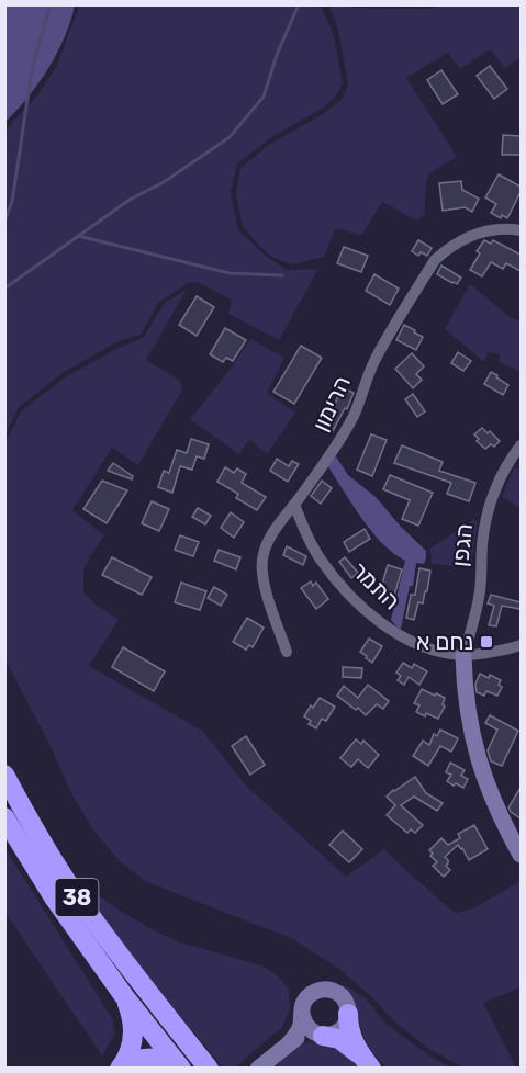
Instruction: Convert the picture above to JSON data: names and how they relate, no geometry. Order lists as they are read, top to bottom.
{
  "streets": {
    "highway": ["38"],
    "street": ["הרימון", "הגפן", "התמר"]
  },
  "crossings": [
    ["הרימון", "התמר"],
    ["הגפן", "התמר"]
  ],
  "places": {
    "transit": ["נחם א"]
  }
}
